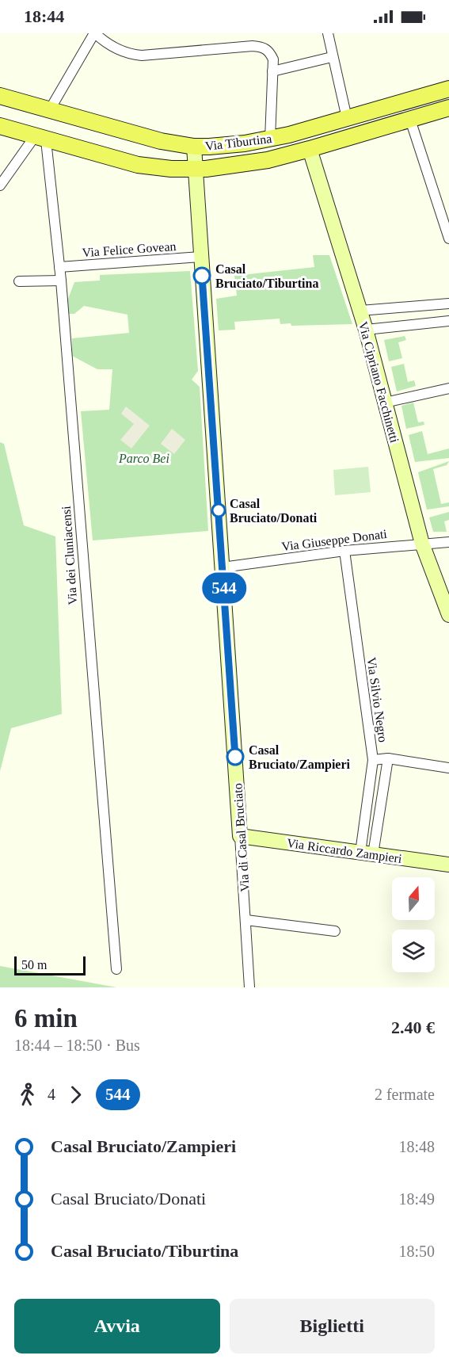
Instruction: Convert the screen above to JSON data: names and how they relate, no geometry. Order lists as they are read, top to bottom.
{
  "streets": {
    "main road": ["Via Tiburtina"],
    "street": [
      "Via Felice Govean",
      "Via Cipriano Facchinetti",
      "Via Giuseppe Donati",
      "Via dei Cluniacensi",
      "Via Silvio Negro",
      "Via di Casal Bruciato",
      "Via Riccardo Zampieri"
    ]
  },
  "crossings": [
    ["Via Tiburtina", "Via Cipriano Facchinetti"],
    ["Via Tiburtina", "Via dei Cluniacensi"],
    ["Via Tiburtina", "Via di Casal Bruciato"],
    ["Via Felice Govean", "Via dei Cluniacensi"],
    ["Via Felice Govean", "Via di Casal Bruciato"],
    ["Via Cipriano Facchinetti", "Via Giuseppe Donati"],
    ["Via Giuseppe Donati", "Via Silvio Negro"],
    ["Via Giuseppe Donati", "Via di Casal Bruciato"],
    ["Via Silvio Negro", "Via Riccardo Zampieri"],
    ["Via di Casal Bruciato", "Via Riccardo Zampieri"]
  ],
  "parks": ["Parco Bei"],
  "places": ["Casal Bruciato/Tiburtina", "Casal Bruciato/Donati", "Casal Bruciato/Zampieri"],
  "lines": ["bus line 544"],
  "scale_bar": "50 m",
  "north": "top",
  "page": {
    "status": "18:44",
    "on_map": "544",
    "scale": "50 m",
    "heading": ["6 min", "18:44 – 18:50 · Bus", "2.40 €"],
    "legs": ["4", "544", "2 fermate"],
    "list": [
      {
        "name": "Casal Bruciato/Zampieri",
        "value": "18:48"
      },
      {
        "name": "Casal Bruciato/Donati",
        "value": "18:49"
      },
      {
        "name": "Casal Bruciato/Tiburtina",
        "value": "18:50"
      }
    ],
    "buttons": ["Avvia", "Biglietti"]
  }
}
